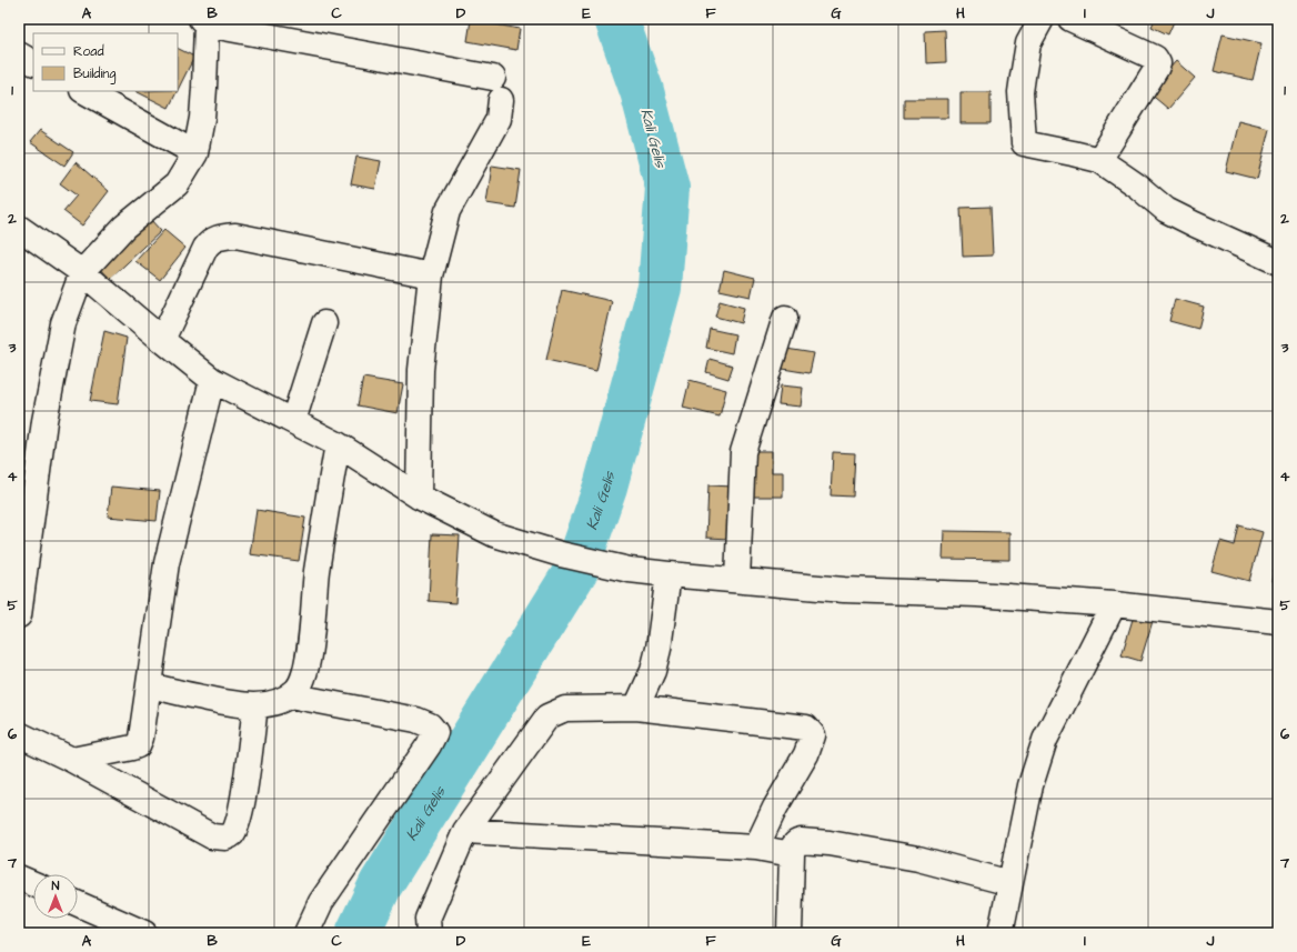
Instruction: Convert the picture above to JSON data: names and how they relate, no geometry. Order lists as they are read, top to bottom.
{
  "water": ["Kali Gelis"],
  "legend": ["Road", "Building"],
  "north": "top",
  "grid": {
    "columns": [
      "A",
      "B",
      "C",
      "D",
      "E",
      "F",
      "G",
      "H",
      "I",
      "J"
    ],
    "rows": [
      "1",
      "2",
      "3",
      "4",
      "5",
      "6",
      "7"
    ]
  }
}
